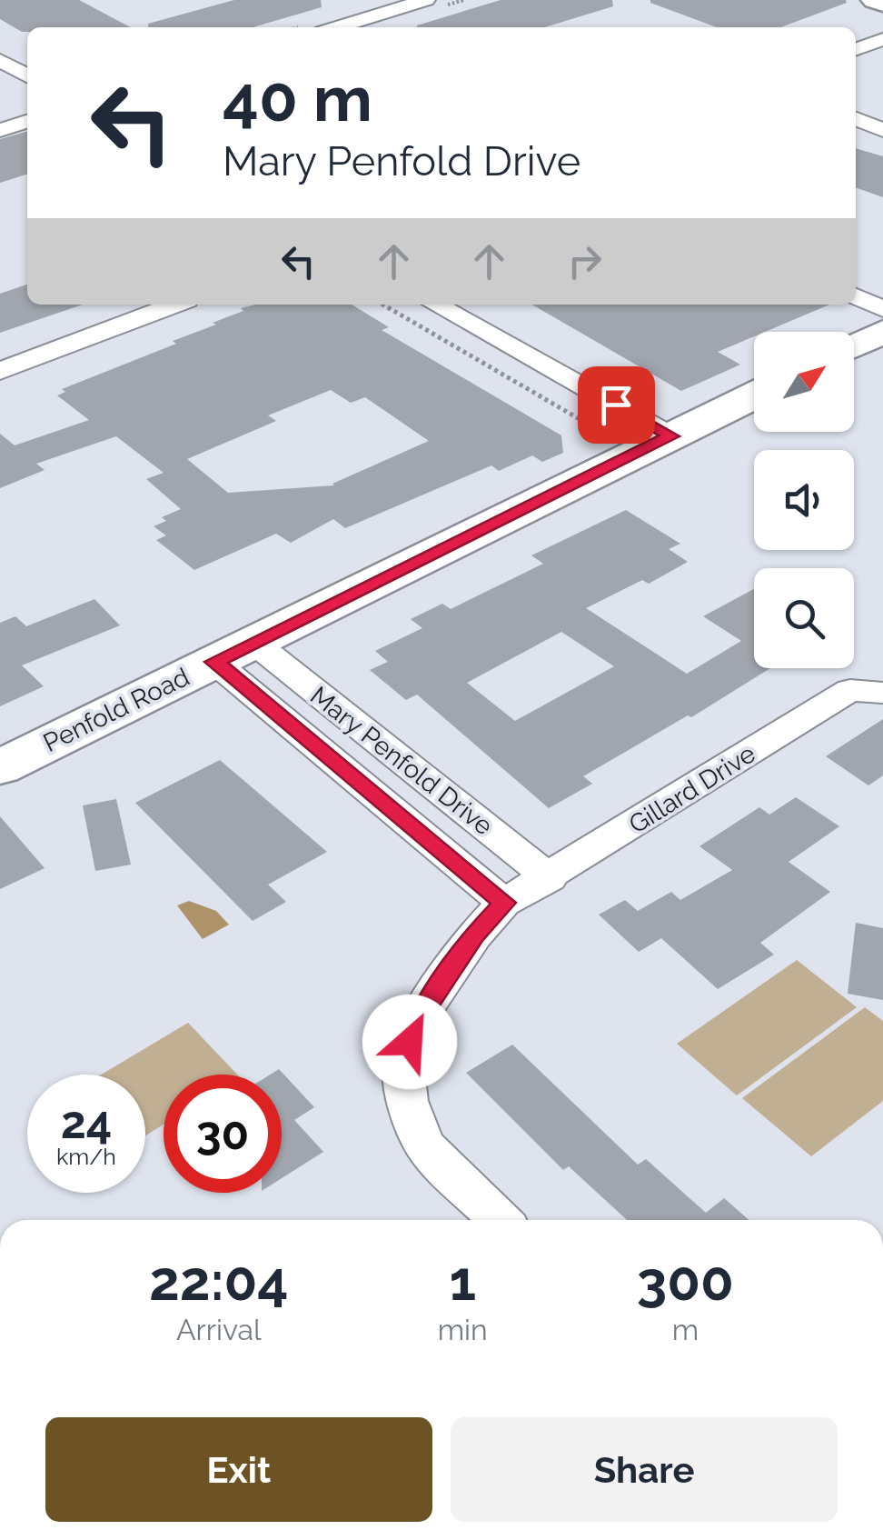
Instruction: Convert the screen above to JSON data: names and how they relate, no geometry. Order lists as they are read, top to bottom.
{
  "streets": {
    "main road": ["Penfold Road"],
    "street": ["Mary Penfold Drive", "Gillard Drive"]
  },
  "crossings": [
    ["Penfold Road", "Mary Penfold Drive"],
    ["Mary Penfold Drive", "Gillard Drive"]
  ],
  "north": "top right",
  "page": {
    "turn": ["40 m", "Mary Penfold Drive"],
    "speed": "24 km/h",
    "limit": "30",
    "eta": [
      "22:04",
      "Arrival",
      "1",
      "min",
      "300",
      "m"
    ],
    "buttons": ["Exit", "Share"]
  }
}
